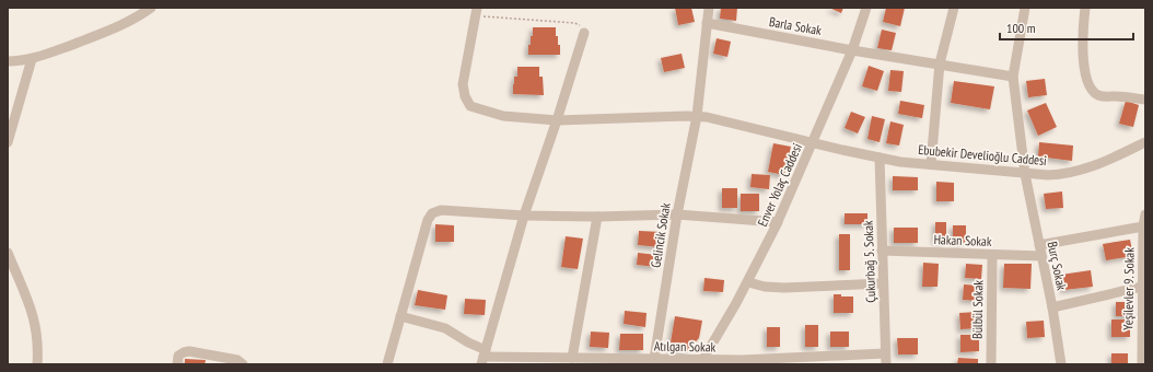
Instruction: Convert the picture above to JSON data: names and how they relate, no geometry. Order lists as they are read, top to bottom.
{
  "streets": {
    "street": [
      "Barla Sokak",
      "Ebubekir Develioğlu Caddesi",
      "Enver Yolaç Caddesi",
      "Gelincik Sokak",
      "Hakan Sokak",
      "Çukurbağ 5. Sokak",
      "Burç Sokak",
      "Yeşilevler 9. Sokak",
      "Bülbül Sokak",
      "Atılgan Sokak"
    ]
  },
  "crossings": [
    ["Barla Sokak", "Enver Yolaç Caddesi"],
    ["Barla Sokak", "Gelincik Sokak"],
    ["Barla Sokak", "Burç Sokak"],
    ["Ebubekir Develioğlu Caddesi", "Enver Yolaç Caddesi"],
    ["Ebubekir Develioğlu Caddesi", "Gelincik Sokak"],
    ["Ebubekir Develioğlu Caddesi", "Çukurbağ 5. Sokak"],
    ["Ebubekir Develioğlu Caddesi", "Burç Sokak"],
    ["Enver Yolaç Caddesi", "Atılgan Sokak"],
    ["Gelincik Sokak", "Atılgan Sokak"],
    ["Hakan Sokak", "Çukurbağ 5. Sokak"],
    ["Hakan Sokak", "Burç Sokak"],
    ["Hakan Sokak", "Bülbül Sokak"],
    ["Çukurbağ 5. Sokak", "Atılgan Sokak"]
  ],
  "scale_bar": "100 m"
}
